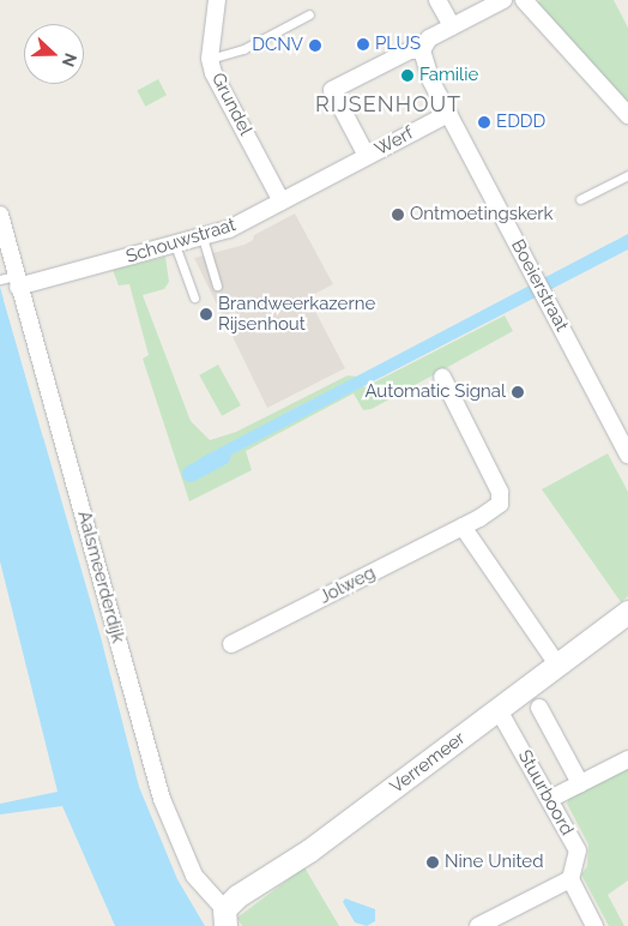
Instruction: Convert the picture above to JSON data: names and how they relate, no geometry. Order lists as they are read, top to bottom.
{
  "streets": {
    "street": [
      "Grundel",
      "Werf",
      "Schouwstraat",
      "Boeierstraat",
      "Aalsmeerderdijk",
      "Jolweg",
      "Verremeer",
      "Stuurboord"
    ]
  },
  "crossings": [
    ["Grundel", "Schouwstraat"],
    ["Werf", "Schouwstraat"],
    ["Werf", "Boeierstraat"],
    ["Schouwstraat", "Aalsmeerderdijk"],
    ["Aalsmeerderdijk", "Verremeer"],
    ["Verremeer", "Stuurboord"]
  ],
  "districts": ["RIJSENHOUT"],
  "places": [
    "PLUS",
    "DCNV",
    "Familie",
    "EDDD",
    "Ontmoetingskerk",
    "Brandweerkazerne Rijsenhout",
    "Automatic Signal",
    "Nine United"
  ],
  "north": "right"
}
